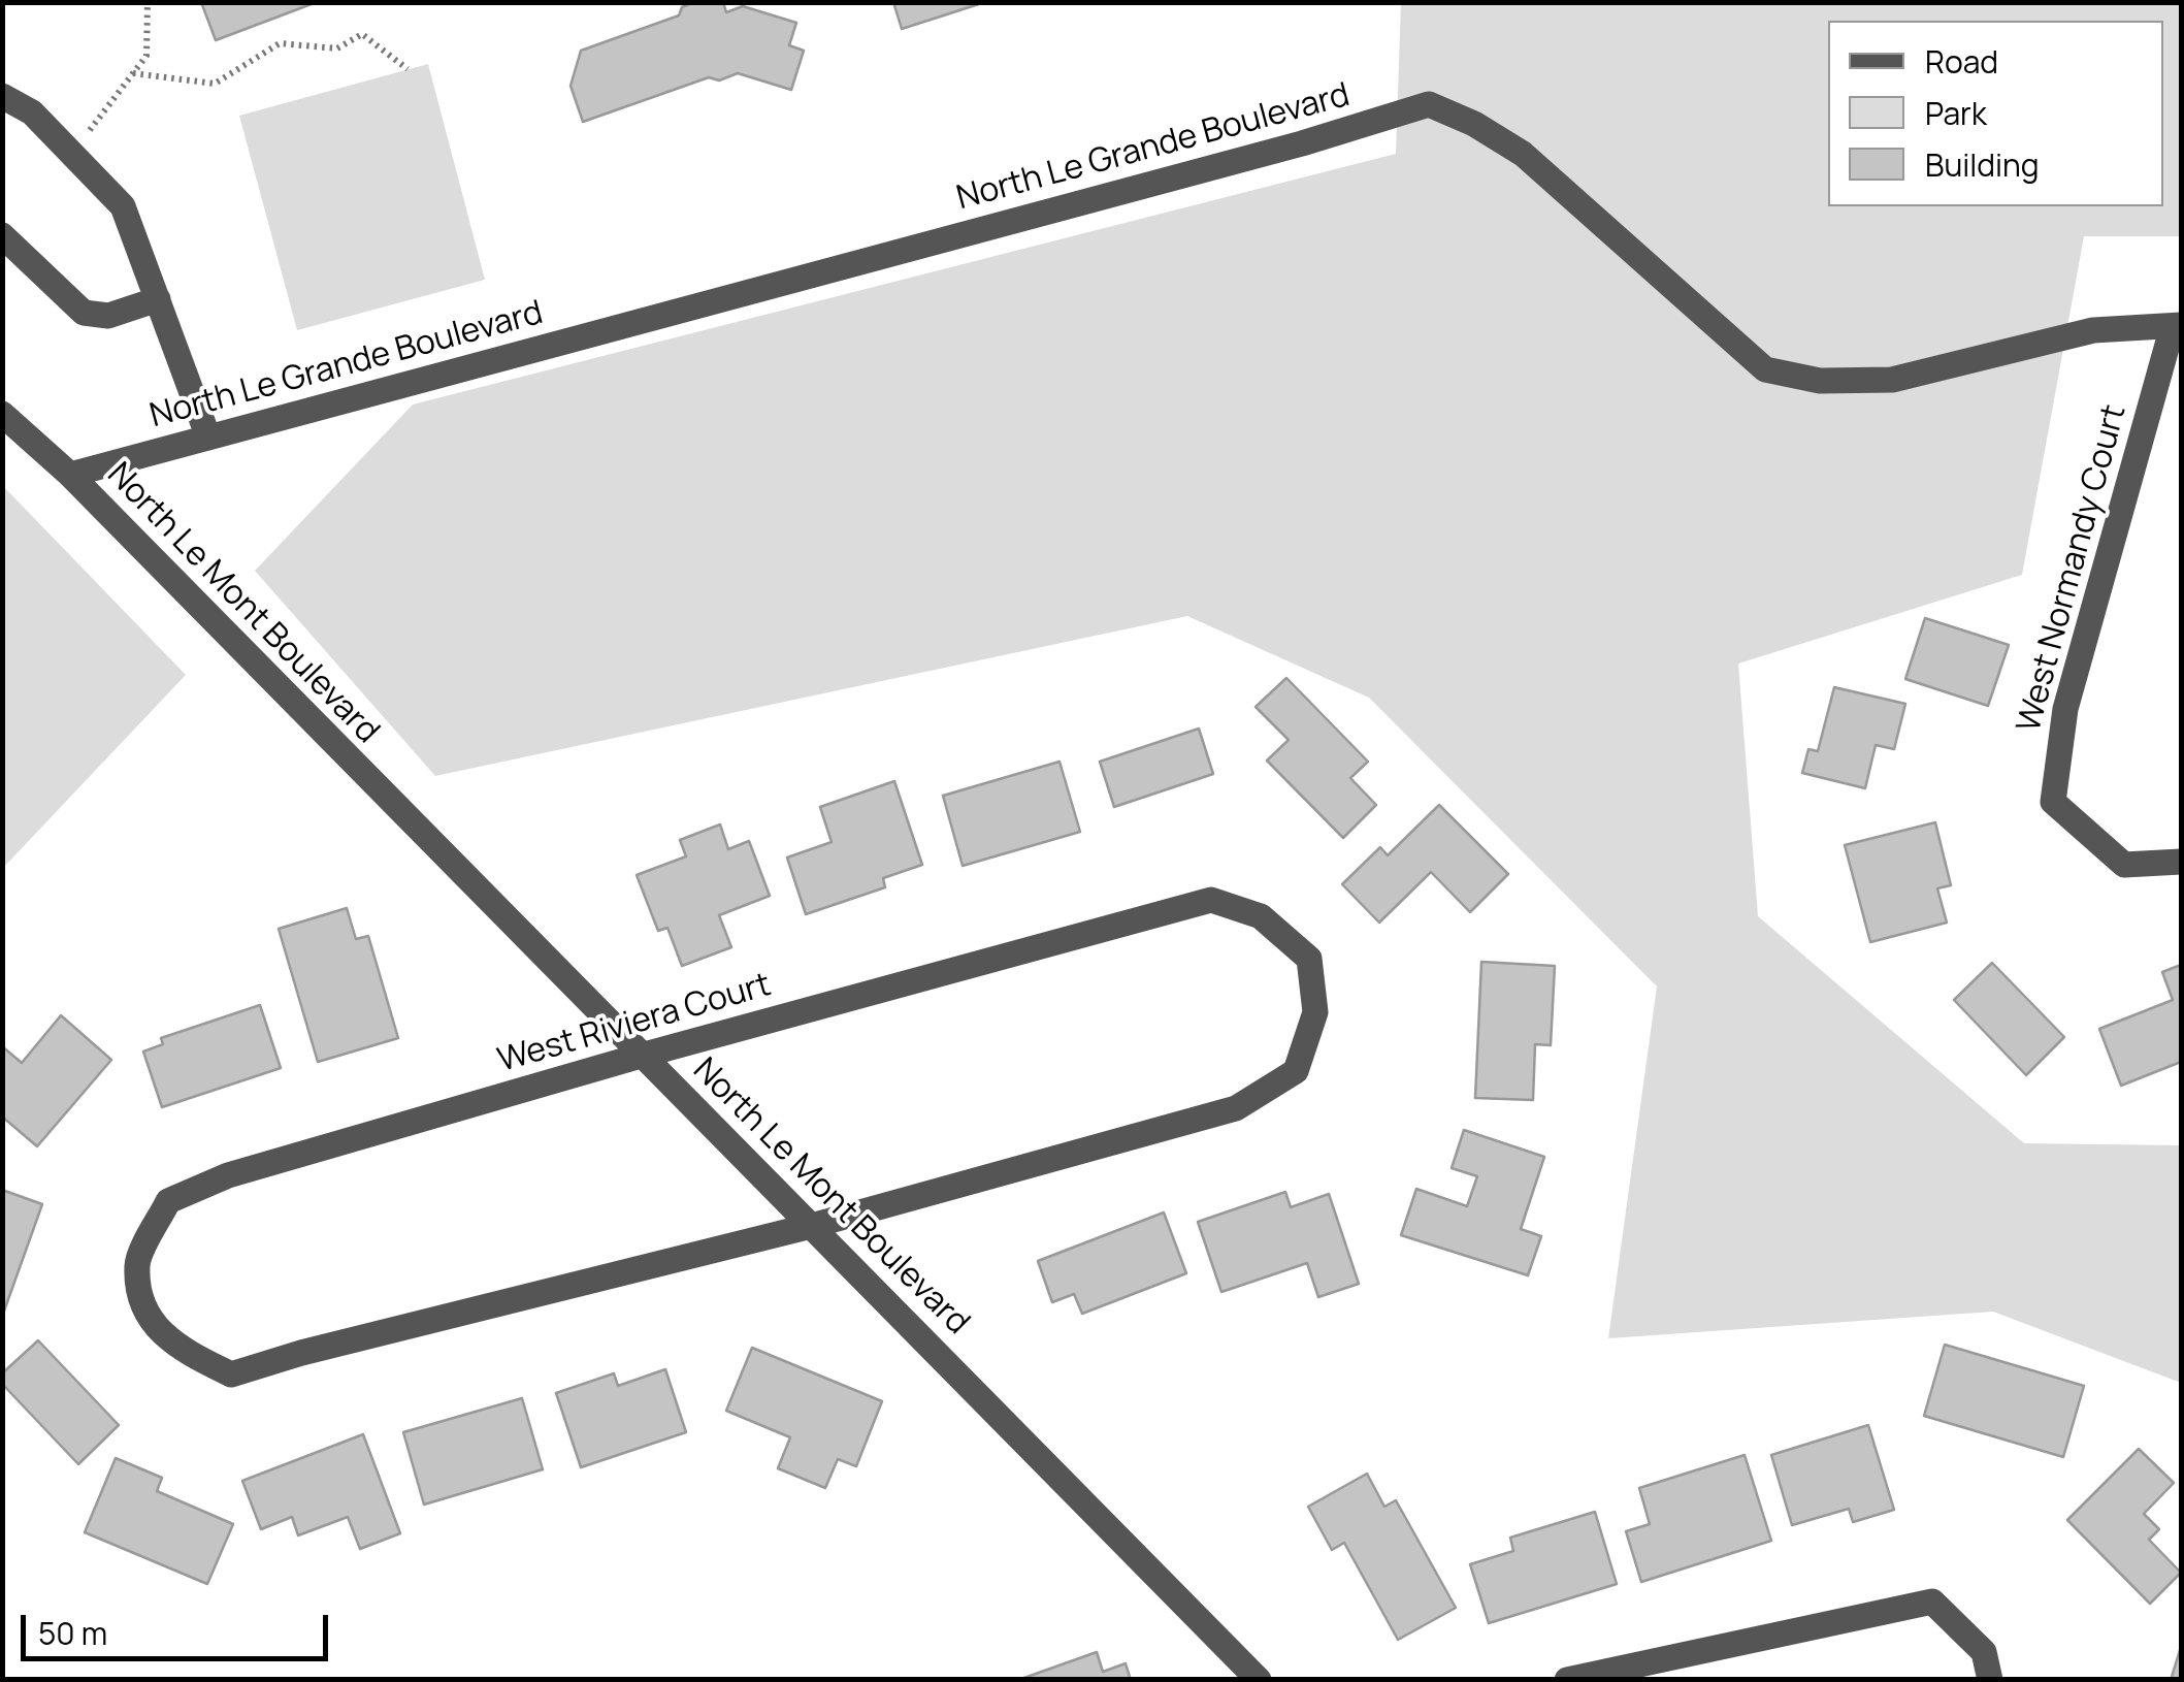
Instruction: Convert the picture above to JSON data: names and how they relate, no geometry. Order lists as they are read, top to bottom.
{
  "streets": {
    "street": [
      "North Le Grande Boulevard",
      "West Normandy Court",
      "North Le Mont Boulevard",
      "West Riviera Court"
    ]
  },
  "crossings": [
    ["North Le Grande Boulevard", "West Normandy Court"],
    ["North Le Grande Boulevard", "North Le Mont Boulevard"],
    ["North Le Mont Boulevard", "West Riviera Court"]
  ],
  "legend": ["Road", "Park", "Building"],
  "scale_bar": "50 m"
}
